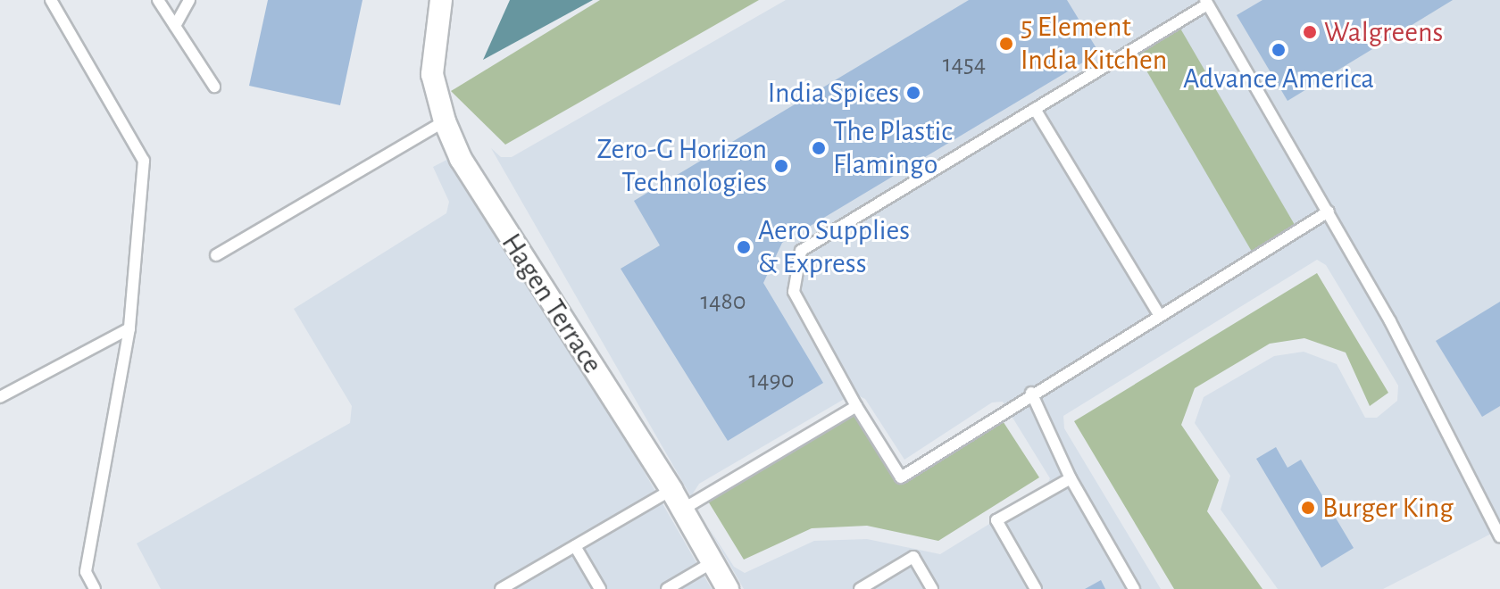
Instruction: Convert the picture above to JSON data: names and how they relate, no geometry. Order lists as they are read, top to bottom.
{
  "streets": {
    "street": ["Hagen Terrace"]
  },
  "places": [
    "Walgreens",
    "5 Element India Kitchen",
    "Advance America",
    "India Spices",
    "The Plastic Flamingo",
    "Zero-G Horizon Technologies",
    "Aero Supplies & Express",
    "Burger King"
  ],
  "house_numbers": ["1454", "1480", "1490"]
}
